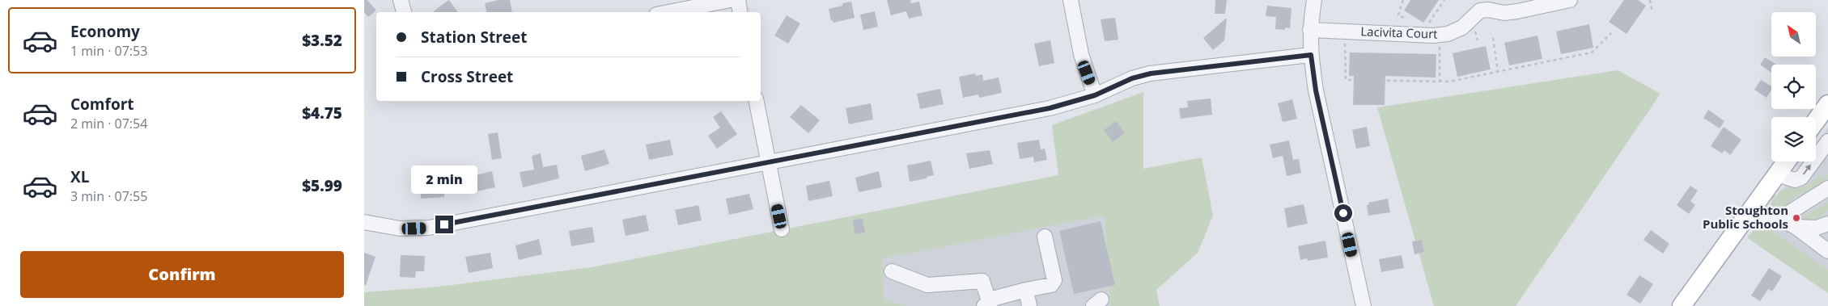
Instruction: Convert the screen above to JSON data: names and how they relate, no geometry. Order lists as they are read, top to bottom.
{
  "streets": {
    "street": ["Lacivita Court"]
  },
  "places": ["Stoughton Public Schools"],
  "north": "top left",
  "page": {
    "list": [
      {
        "name": "Economy",
        "note": "1 min · 07:53",
        "value": "$3.52"
      },
      {
        "name": "Comfort",
        "note": "2 min · 07:54",
        "value": "$4.75"
      },
      {
        "name": "XL",
        "note": "3 min · 07:55",
        "value": "$5.99"
      }
    ],
    "banner": ["Station Street", "Cross Street"],
    "bubble": "2 min",
    "buttons": "Confirm"
  }
}
